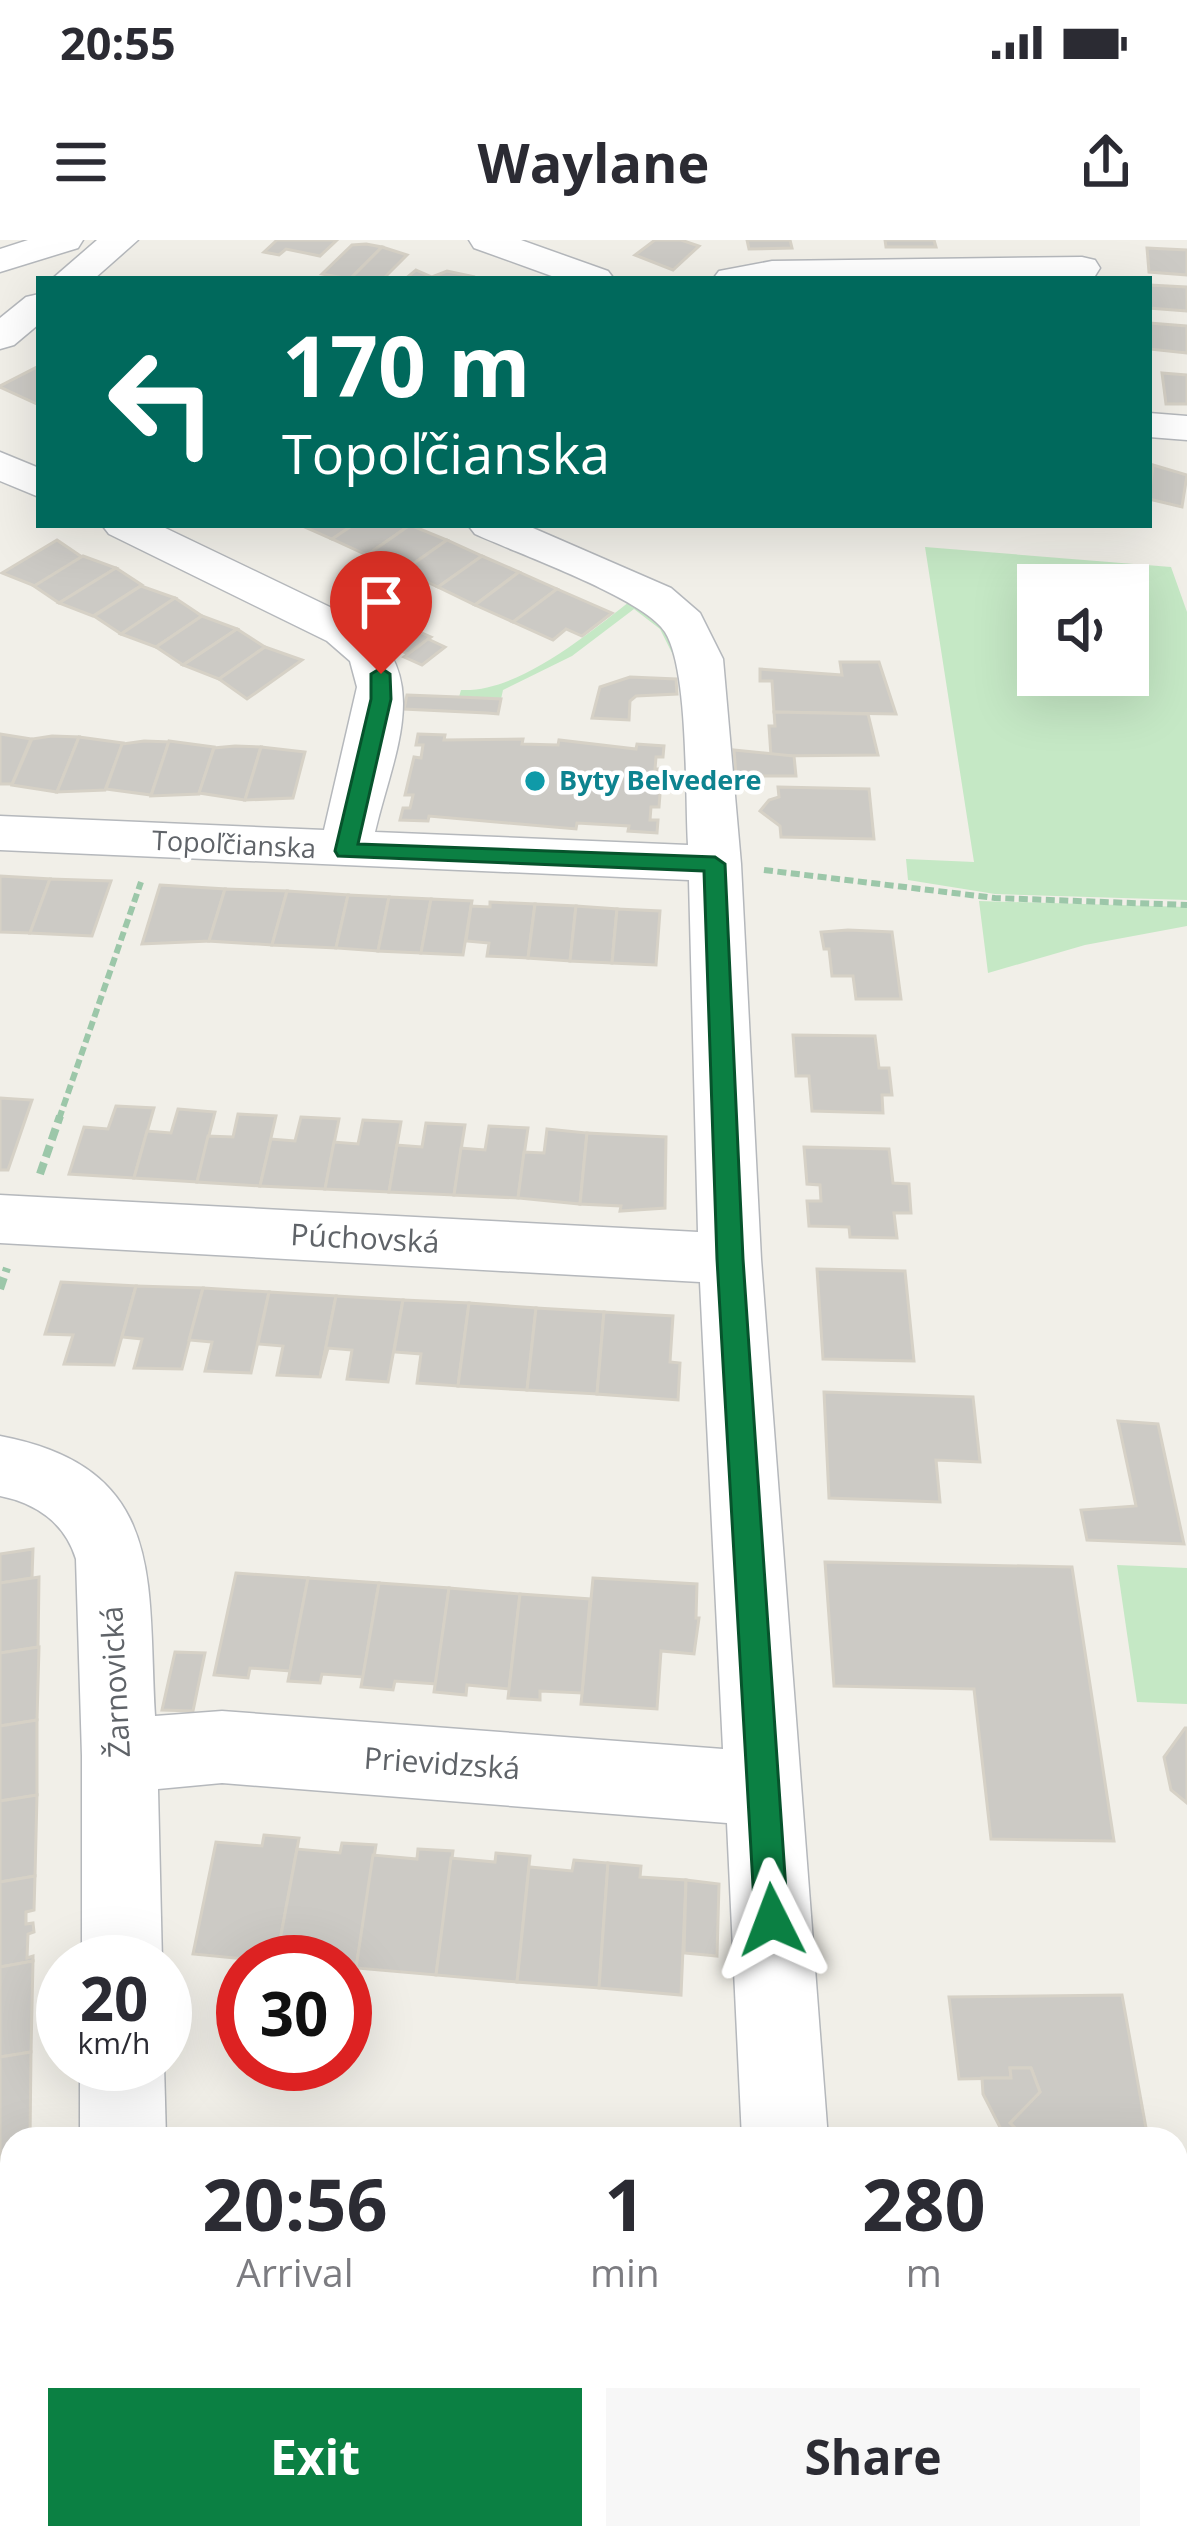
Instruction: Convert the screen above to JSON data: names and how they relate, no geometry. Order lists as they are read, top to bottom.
{
  "streets": {
    "street": [
      "Topoľčianska",
      "Púchovská",
      "Žarnovická",
      "Prievidzská"
    ]
  },
  "crossings": [
    ["Žarnovická", "Prievidzská"]
  ],
  "places": ["Byty Belvedere"],
  "page": {
    "status": "20:55",
    "header": "Waylane",
    "turn": ["170 m", "Topoľčianska"],
    "speed": "20 km/h",
    "limit": "30",
    "eta": [
      "20:56",
      "Arrival",
      "1",
      "min",
      "280",
      "m"
    ],
    "buttons": ["Exit", "Share"]
  }
}
